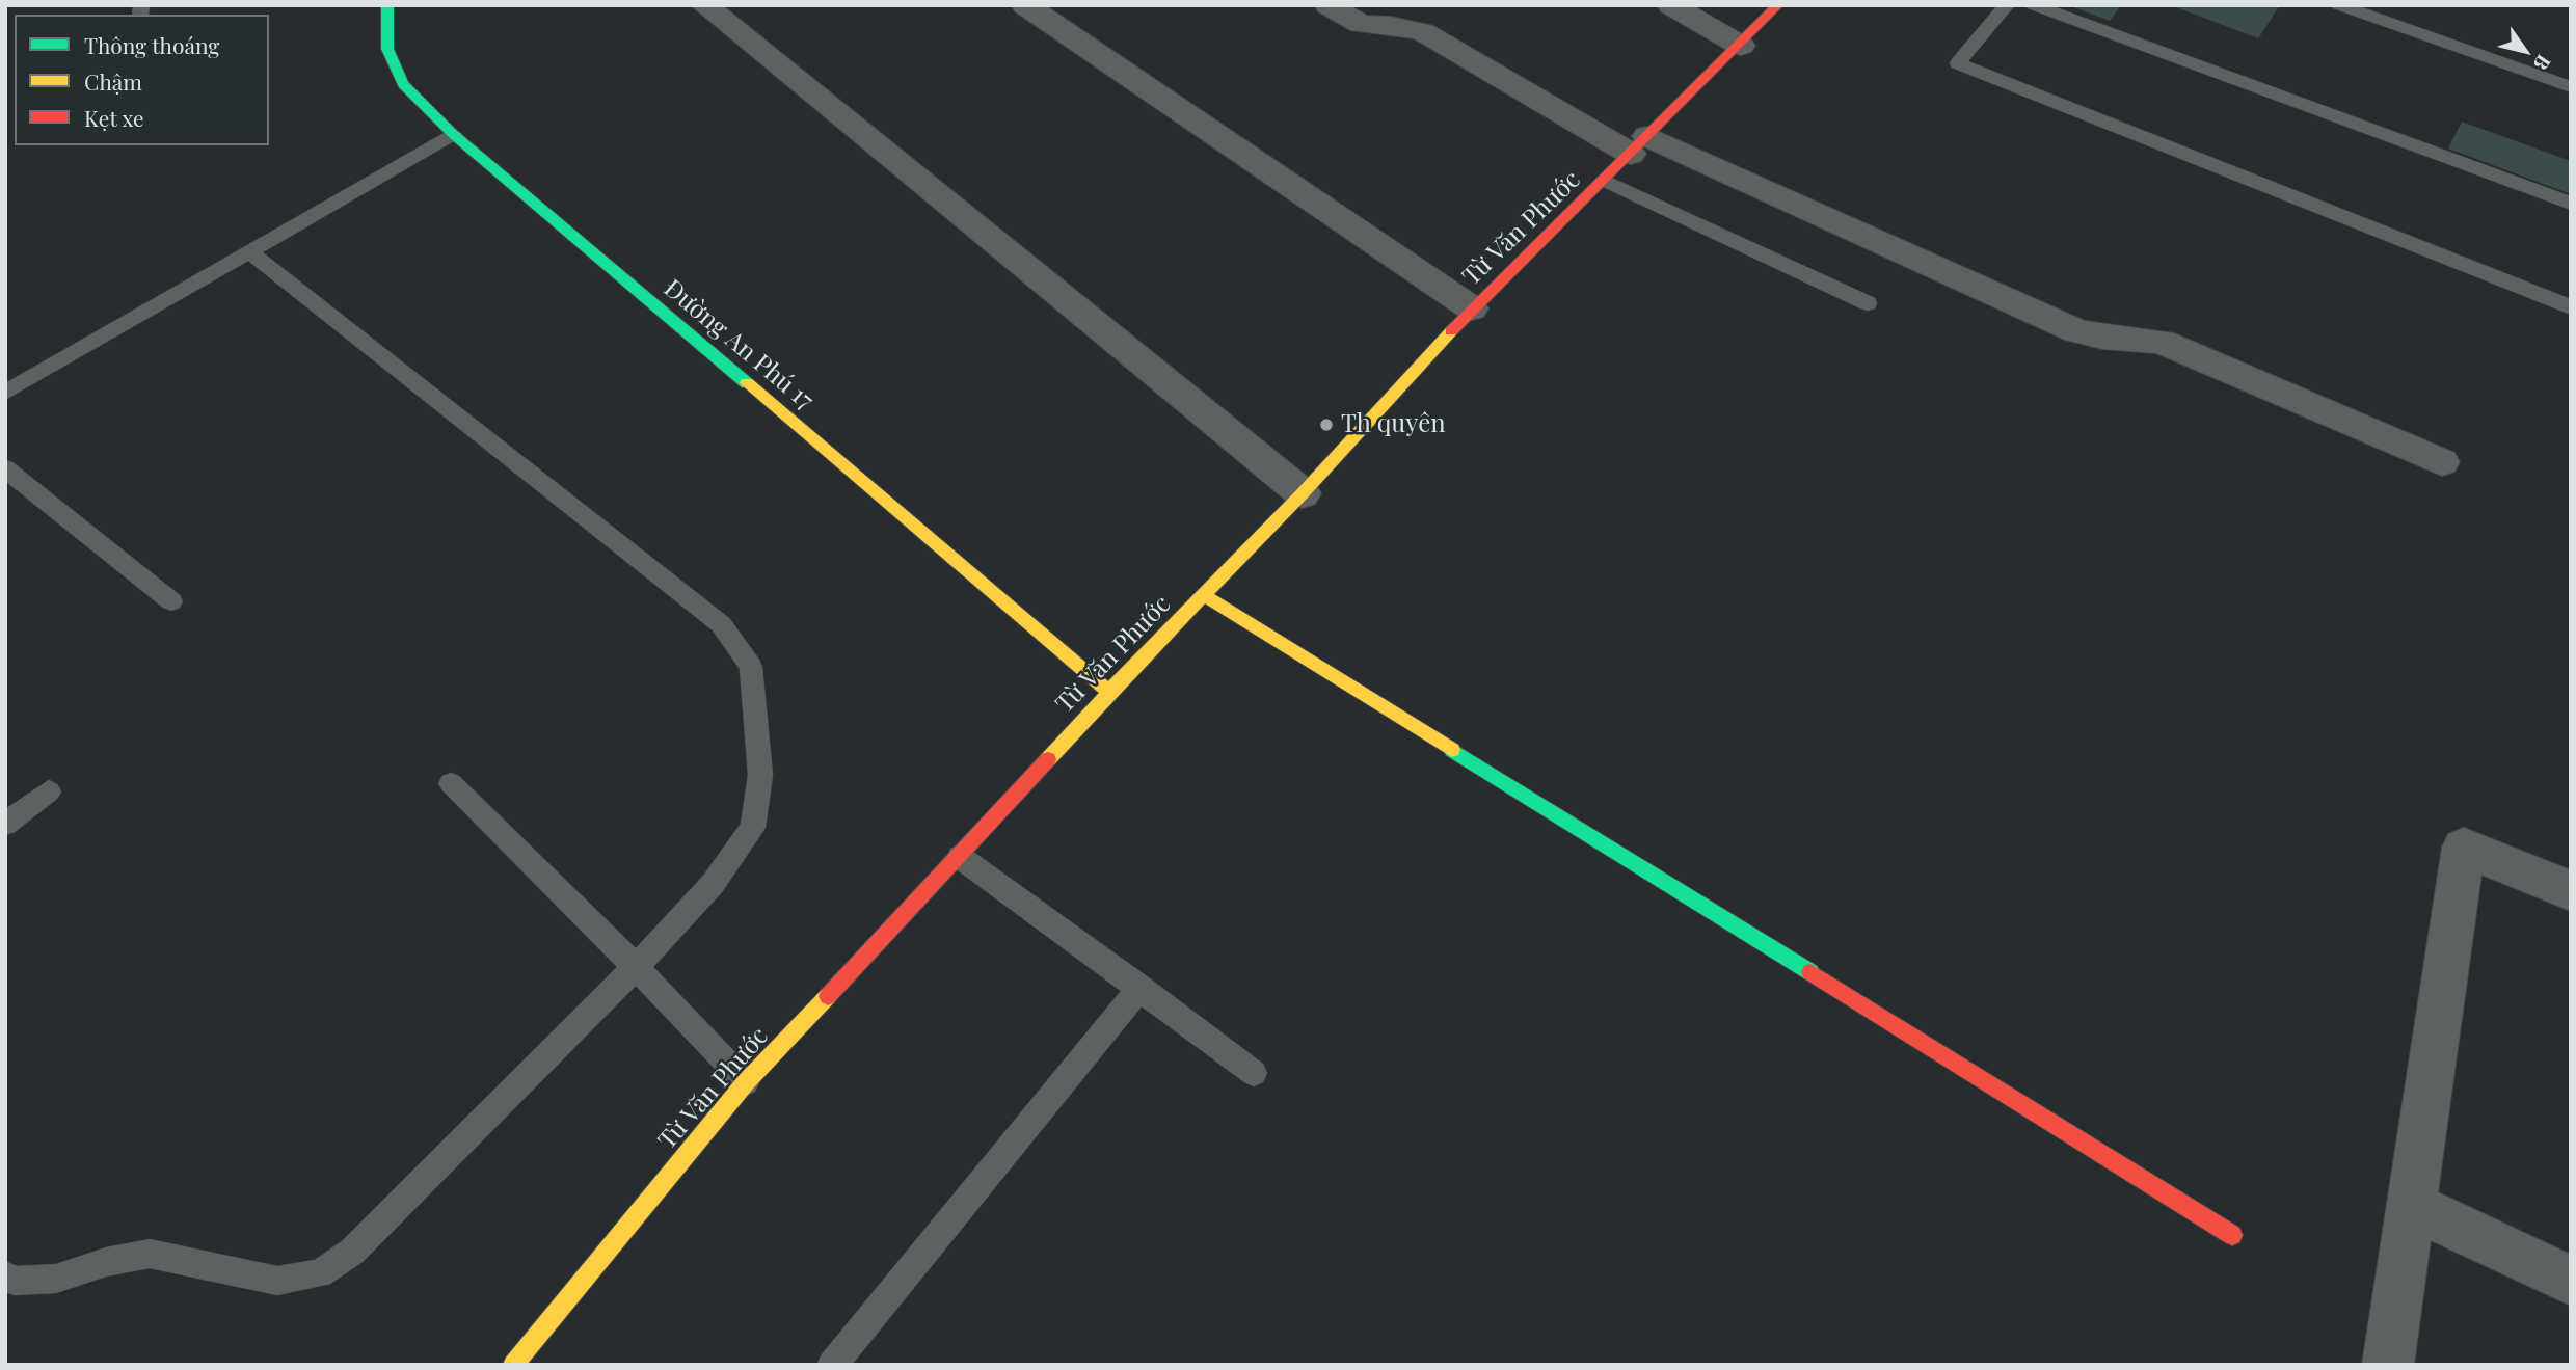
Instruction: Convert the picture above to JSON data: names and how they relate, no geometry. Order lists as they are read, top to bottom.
{
  "streets": {
    "street": ["Từ Văn Phước", "Đường An Phú 17"]
  },
  "crossings": [
    ["Từ Văn Phước", "Đường An Phú 17"]
  ],
  "places": ["Th quyên"],
  "legend": ["Thông thoáng", "Chậm", "Kẹt xe"],
  "north": "bottom right"
}
